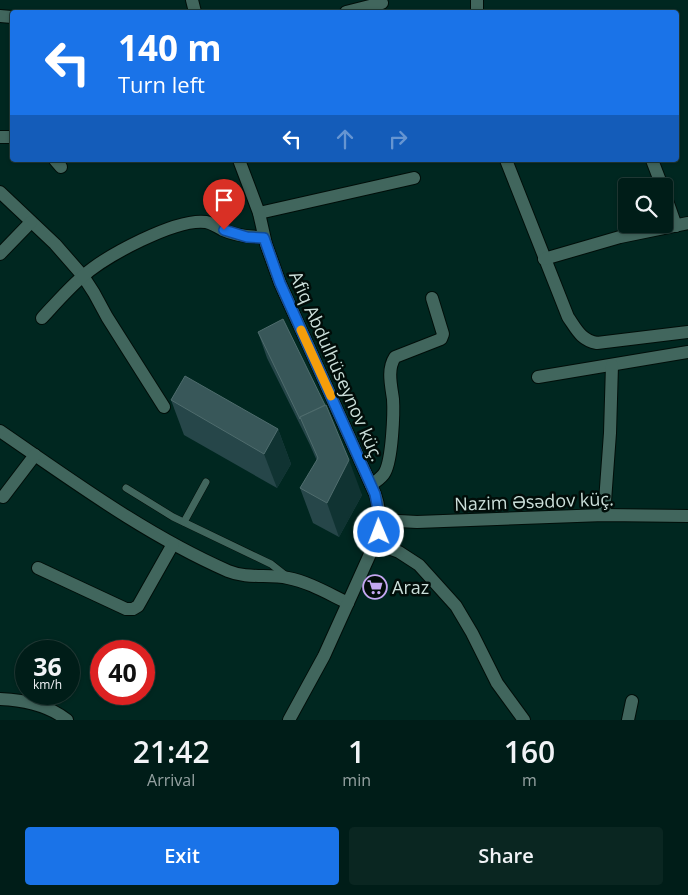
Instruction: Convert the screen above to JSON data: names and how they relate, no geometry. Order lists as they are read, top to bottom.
{
  "streets": {
    "street": ["Afiq Abdulhüseynov küç.", "Nazim Əsədov küç."]
  },
  "crossings": [
    ["Afiq Abdulhüseynov küç.", "Nazim Əsədov küç."]
  ],
  "places": {
    "supermarket": ["Araz"]
  },
  "page": {
    "turn": ["140 m", "Turn left"],
    "speed": "36 km/h",
    "limit": "40",
    "eta": [
      "21:42",
      "Arrival",
      "1",
      "min",
      "160",
      "m"
    ],
    "buttons": ["Exit", "Share"]
  }
}
